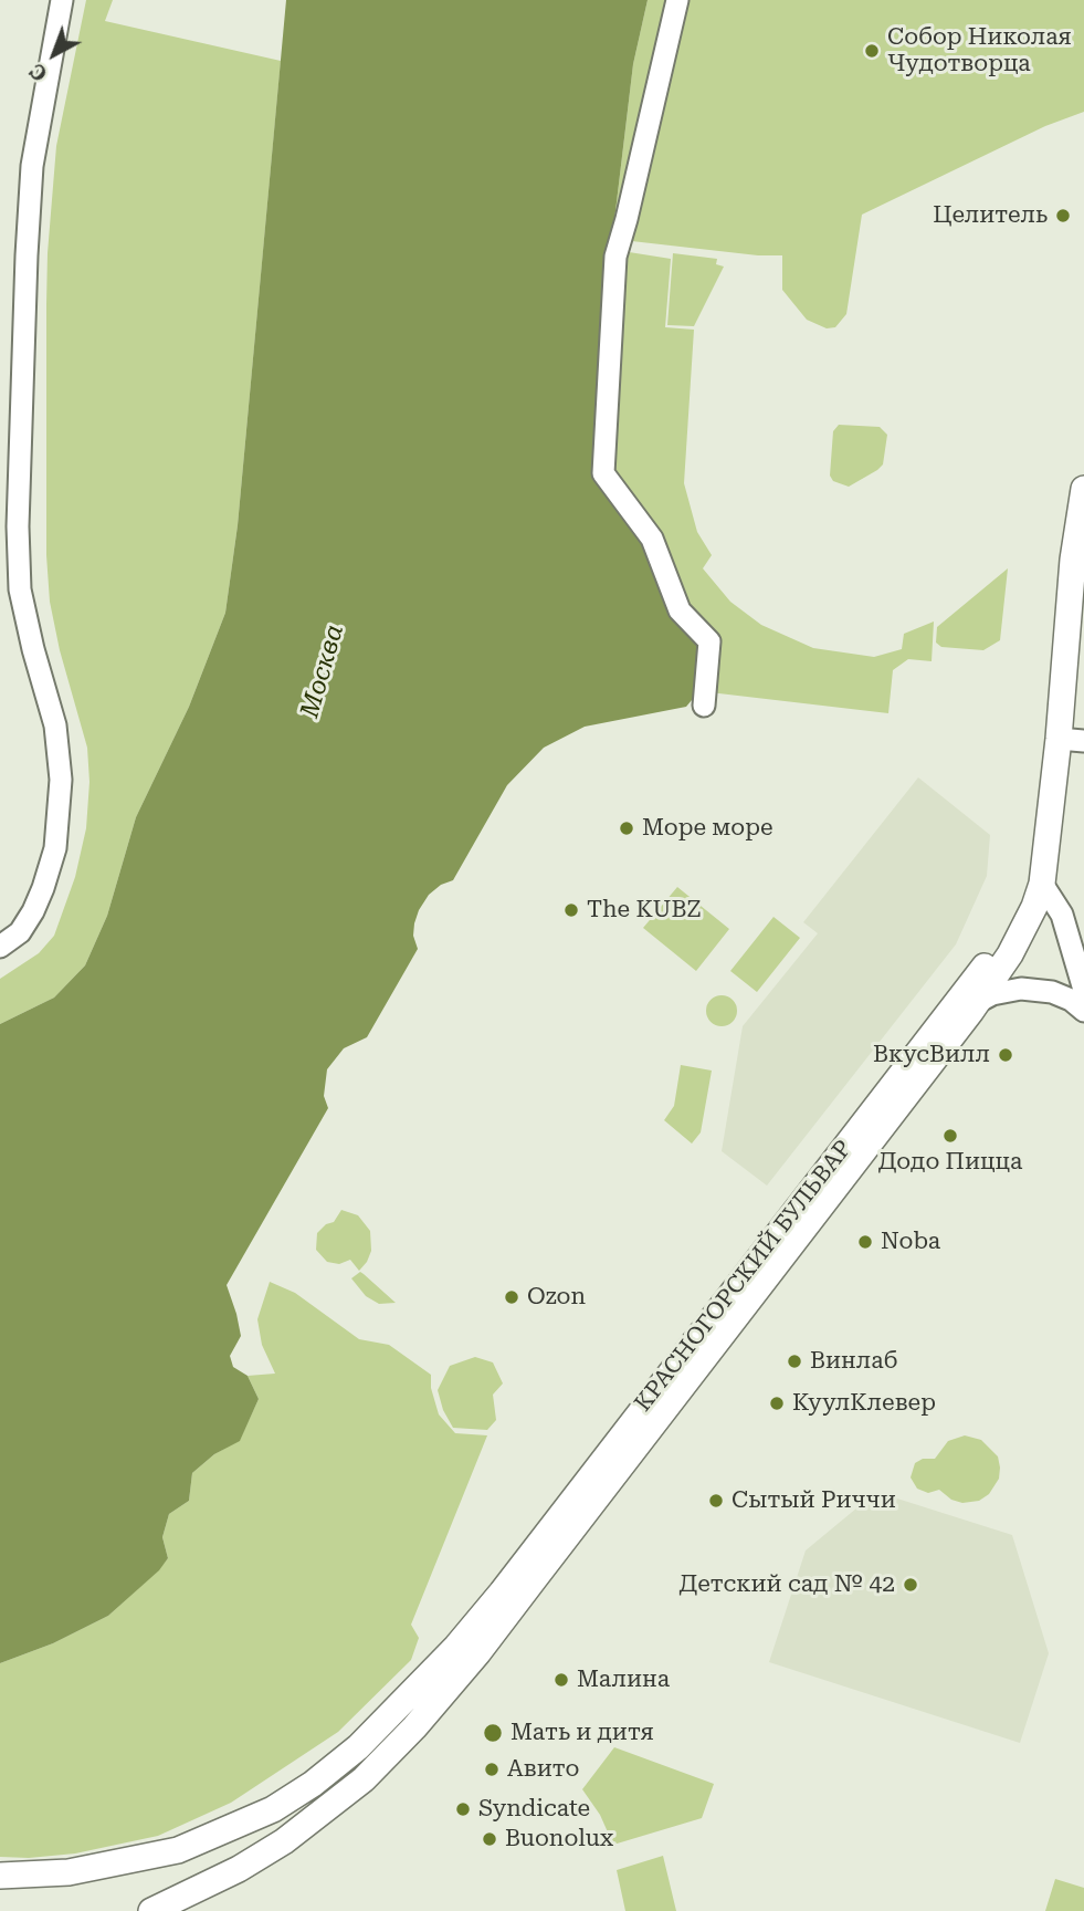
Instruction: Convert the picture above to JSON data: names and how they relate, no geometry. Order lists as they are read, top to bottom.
{
  "streets": {
    "main road": ["КРАСНОГОРСКИЙ БУЛЬВАР"]
  },
  "water": ["Москва"],
  "places": [
    "Собор Николая Чудотворца",
    "Целитель",
    "Море море",
    "The KUBZ",
    "ВкусВилл",
    "Додо Пицца",
    "Noba",
    "Ozon",
    "Винлаб",
    "КуулКлевер",
    "Сытый Риччи",
    "Детский сад № 42",
    "Малина",
    "Мать и дитя",
    "Авито",
    "Syndicate",
    "Buonolux"
  ],
  "north": "bottom left"
}
